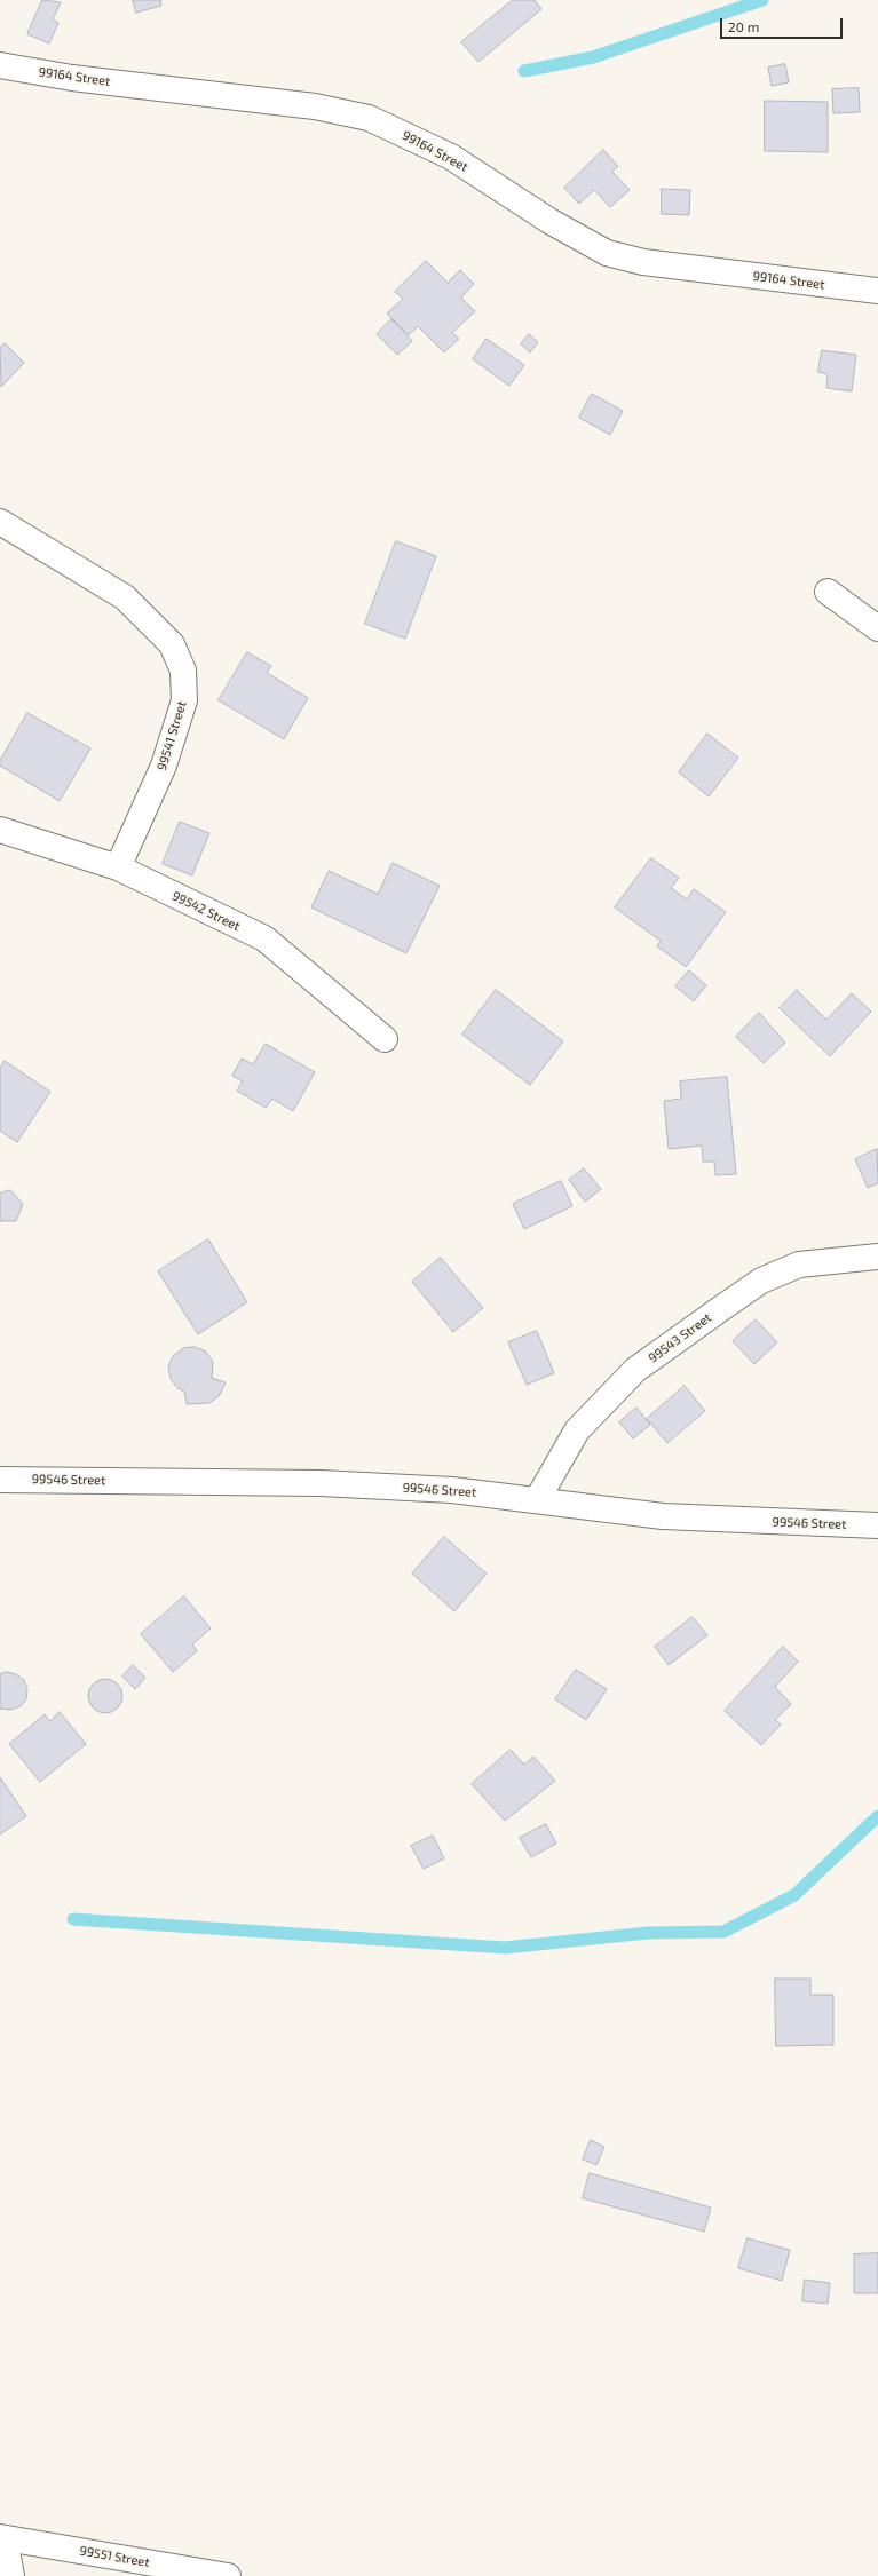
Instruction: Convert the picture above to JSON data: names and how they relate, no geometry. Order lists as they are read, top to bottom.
{
  "streets": {
    "street": [
      "99164 Street",
      "99541 Street",
      "99542 Street",
      "99543 Street",
      "99546 Street",
      "99551 Street"
    ]
  },
  "crossings": [
    ["99541 Street", "99542 Street"],
    ["99543 Street", "99546 Street"]
  ],
  "scale_bar": "20 m"
}
